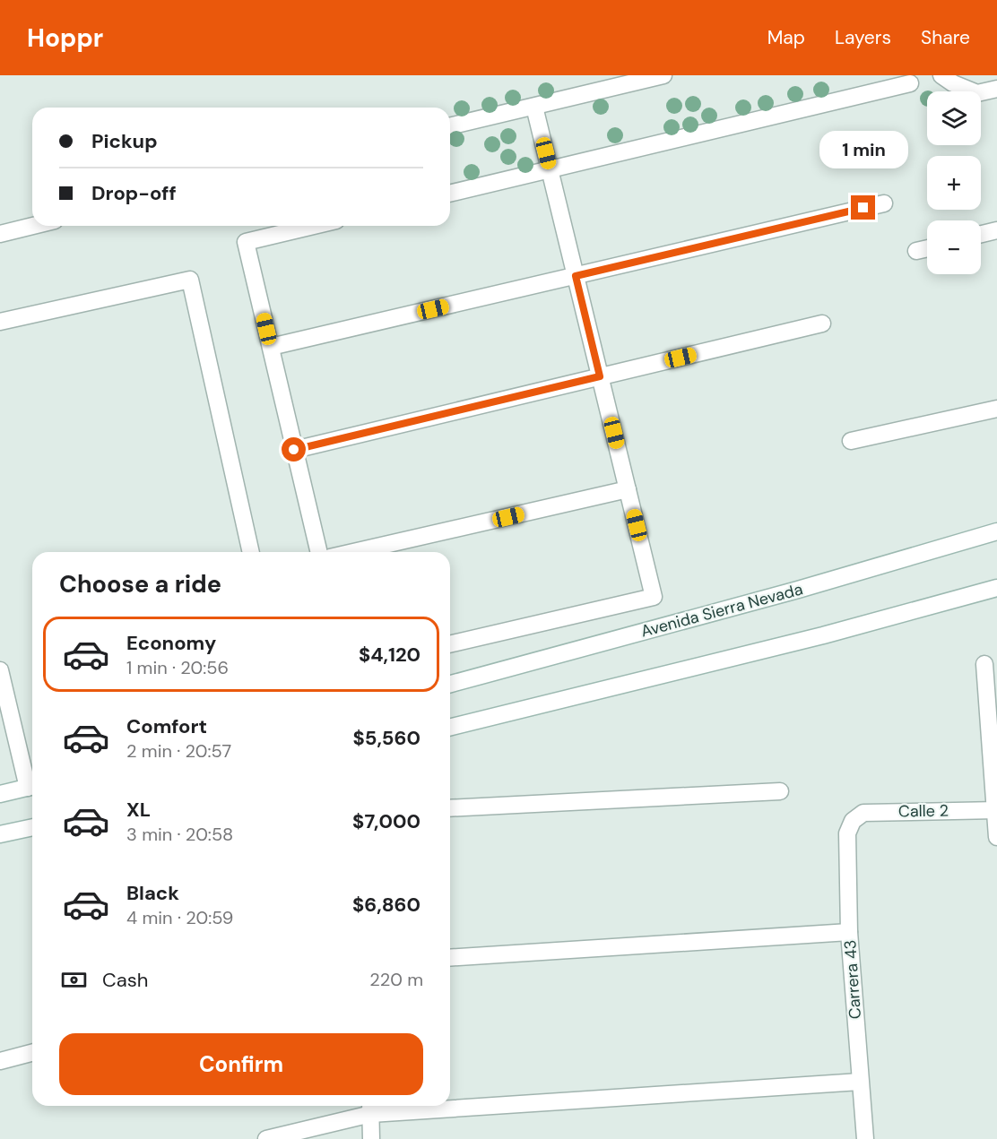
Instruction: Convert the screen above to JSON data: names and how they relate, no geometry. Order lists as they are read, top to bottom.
{
  "streets": {
    "street": ["Avenida Sierra Nevada", "Calle 2", "Carrera 43"]
  },
  "crossings": [
    ["Calle 2", "Carrera 43"]
  ],
  "page": {
    "header": "Hoppr",
    "nav": ["Map", "Layers", "Share"],
    "map_buttons": ["+", "−"],
    "banner": ["Pickup", "Drop-off"],
    "bubble": "1 min",
    "heading": "Choose a ride",
    "list": [
      {
        "name": "Economy",
        "note": "1 min · 20:56",
        "value": "$4,120"
      },
      {
        "name": "Comfort",
        "note": "2 min · 20:57",
        "value": "$5,560"
      },
      {
        "name": "XL",
        "note": "3 min · 20:58",
        "value": "$7,000"
      },
      {
        "name": "Black",
        "note": "4 min · 20:59",
        "value": "$6,860"
      }
    ],
    "pay": ["Cash", "220 m"],
    "buttons": "Confirm"
  }
}
